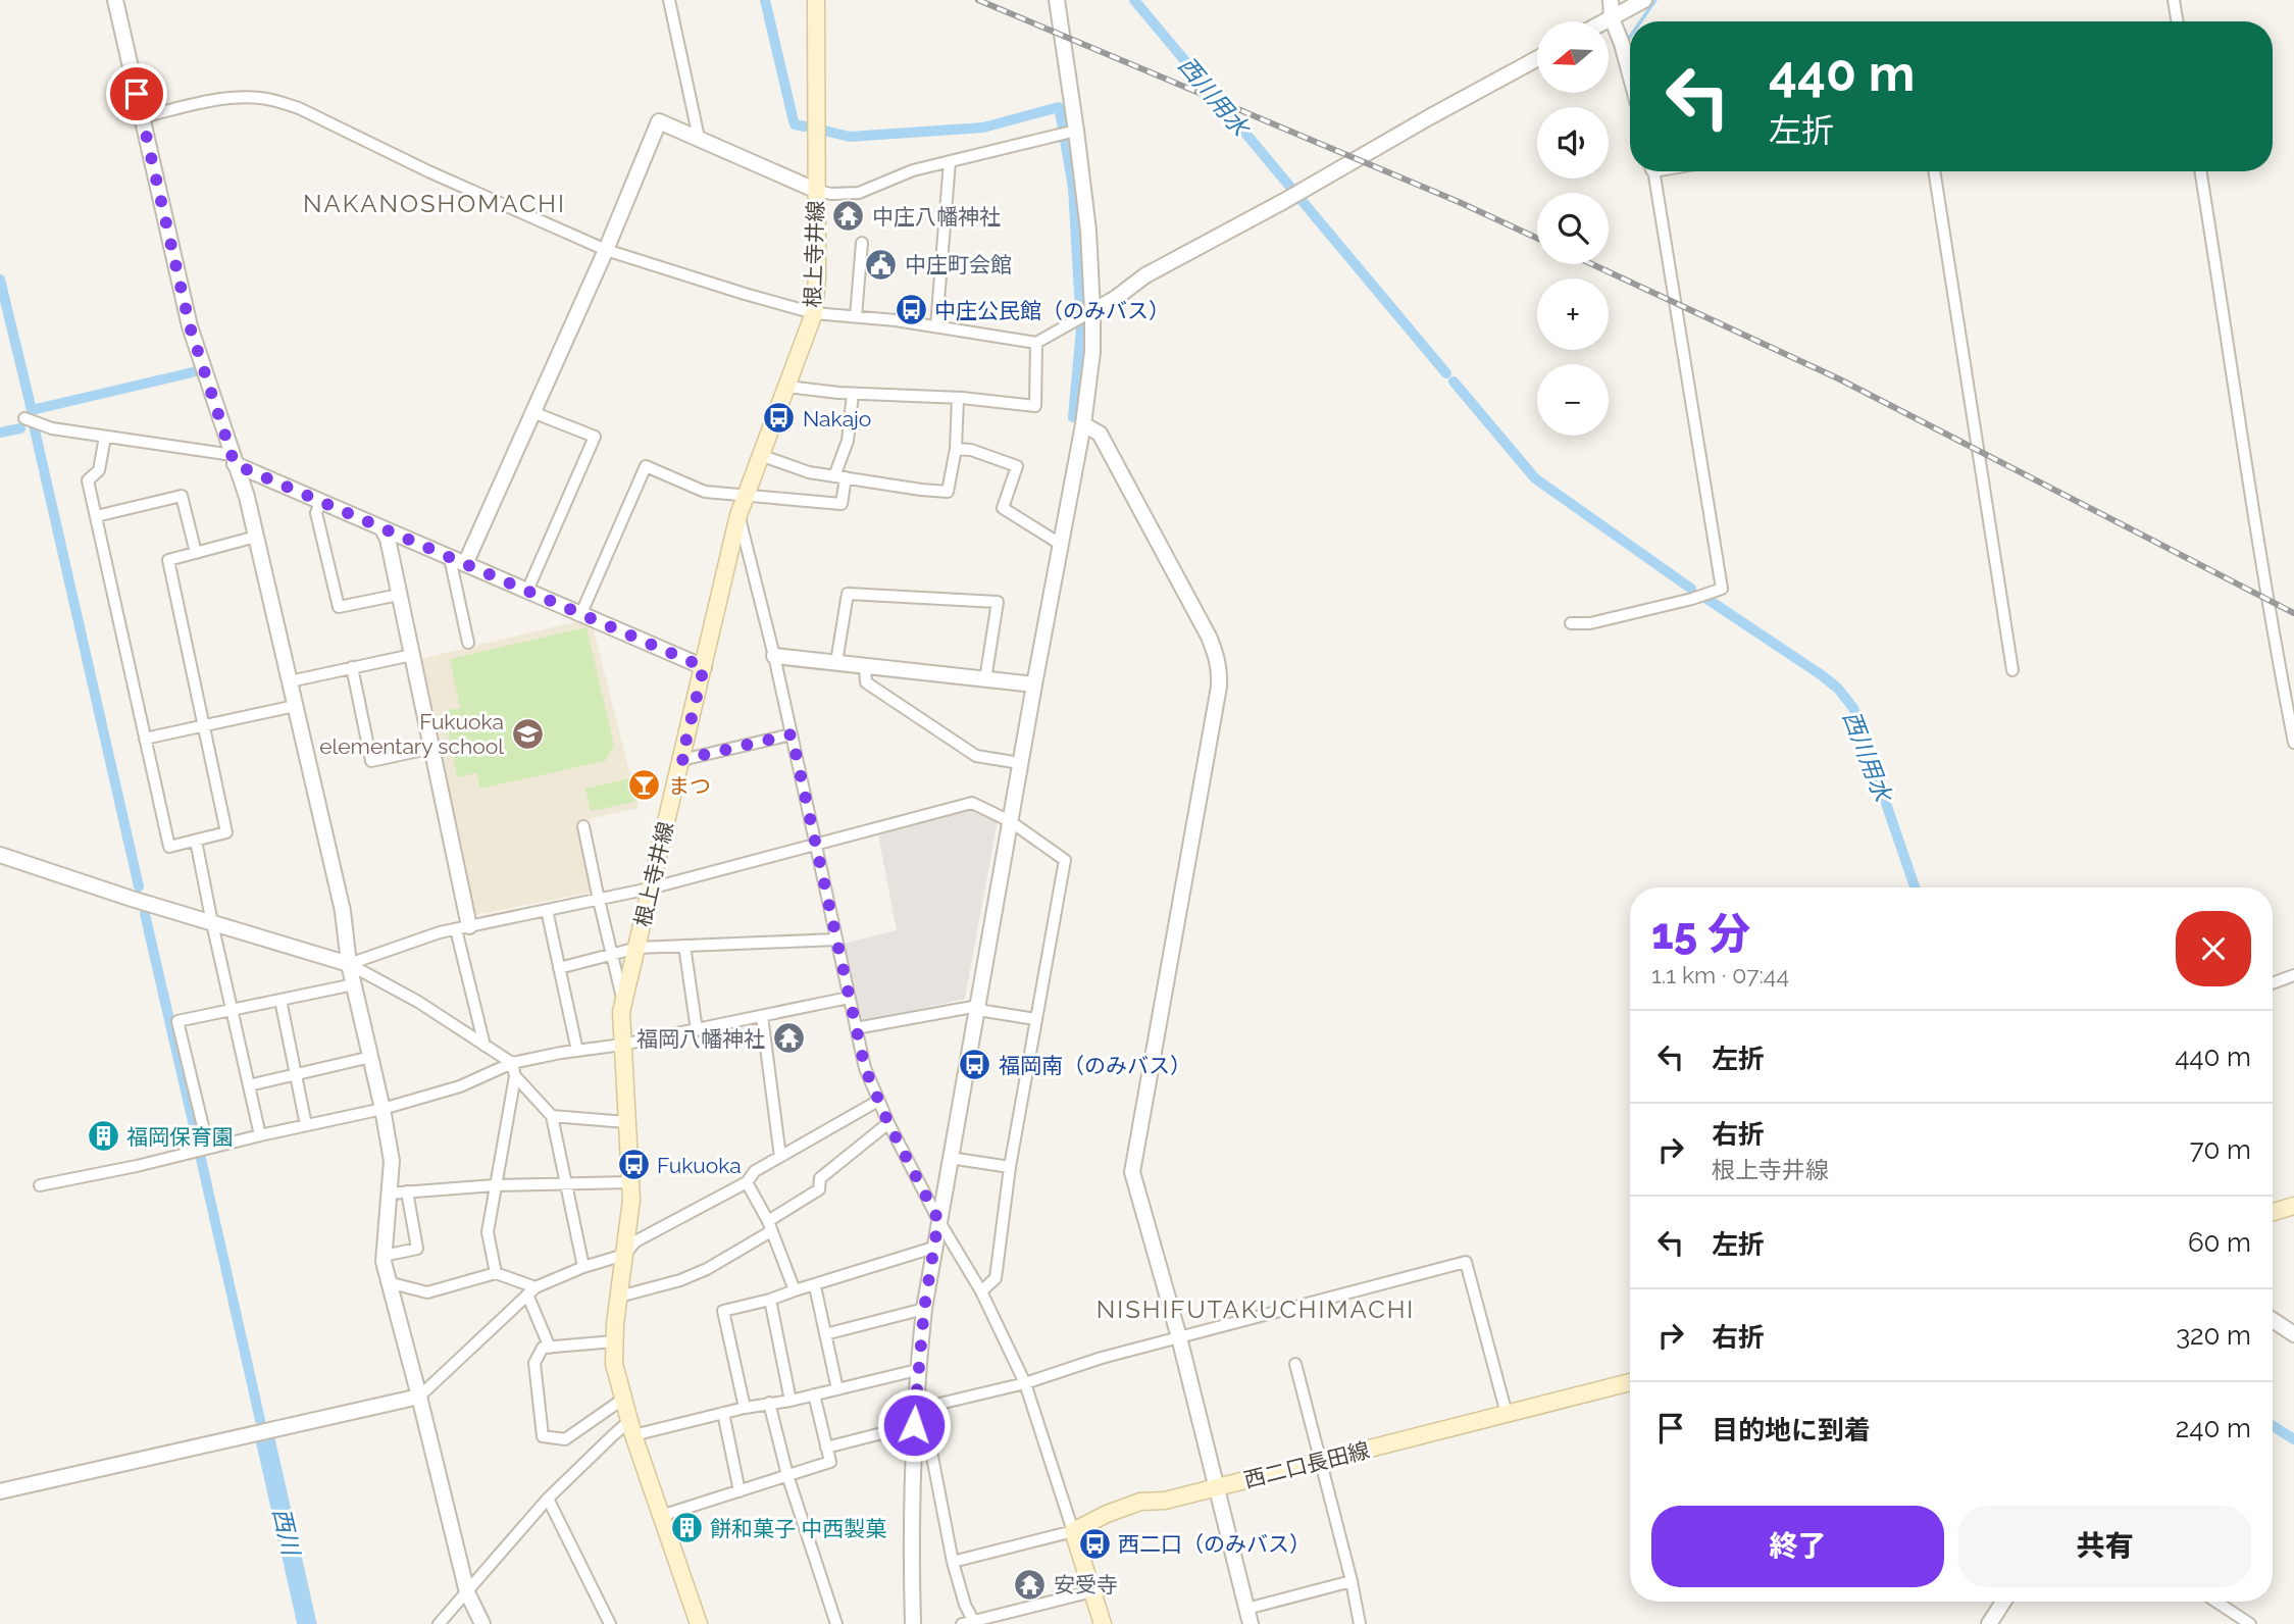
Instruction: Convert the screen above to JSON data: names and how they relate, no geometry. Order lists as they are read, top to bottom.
{
  "streets": {
    "main road": ["根上寺井線", "西二口長田線"]
  },
  "districts": ["NAKANOSHOMACHI", "NISHIFUTAKUCHIMACHI"],
  "water": ["西川用水", "西川"],
  "places": {
    "temple": ["中庄八幡神社", "福岡八幡神社", "安受寺"],
    "public building": ["中庄町会館"],
    "bus stop": [
      "中庄公民館（のみバス）",
      "Nakajo",
      "福岡南（のみバス）",
      "Fukuoka",
      "西二口（のみバス）"
    ],
    "school or university": ["Fukuoka elementary school"],
    "bar": ["まつ"],
    "building": ["福岡保育園", "餅和菓子 中西製菓"]
  },
  "north": "left",
  "page": {
    "map_buttons": ["+", "−"],
    "turn": ["440 m", "左折"],
    "heading": ["15 分", "1.1 km · 07:44"],
    "list": [
      {
        "name": "左折",
        "value": "440 m"
      },
      {
        "name": "右折",
        "note": "根上寺井線",
        "value": "70 m"
      },
      {
        "name": "左折",
        "value": "60 m"
      },
      {
        "name": "右折",
        "value": "320 m"
      },
      {
        "name": "目的地に到着",
        "value": "240 m"
      }
    ],
    "buttons": ["終了", "共有"]
  }
}
